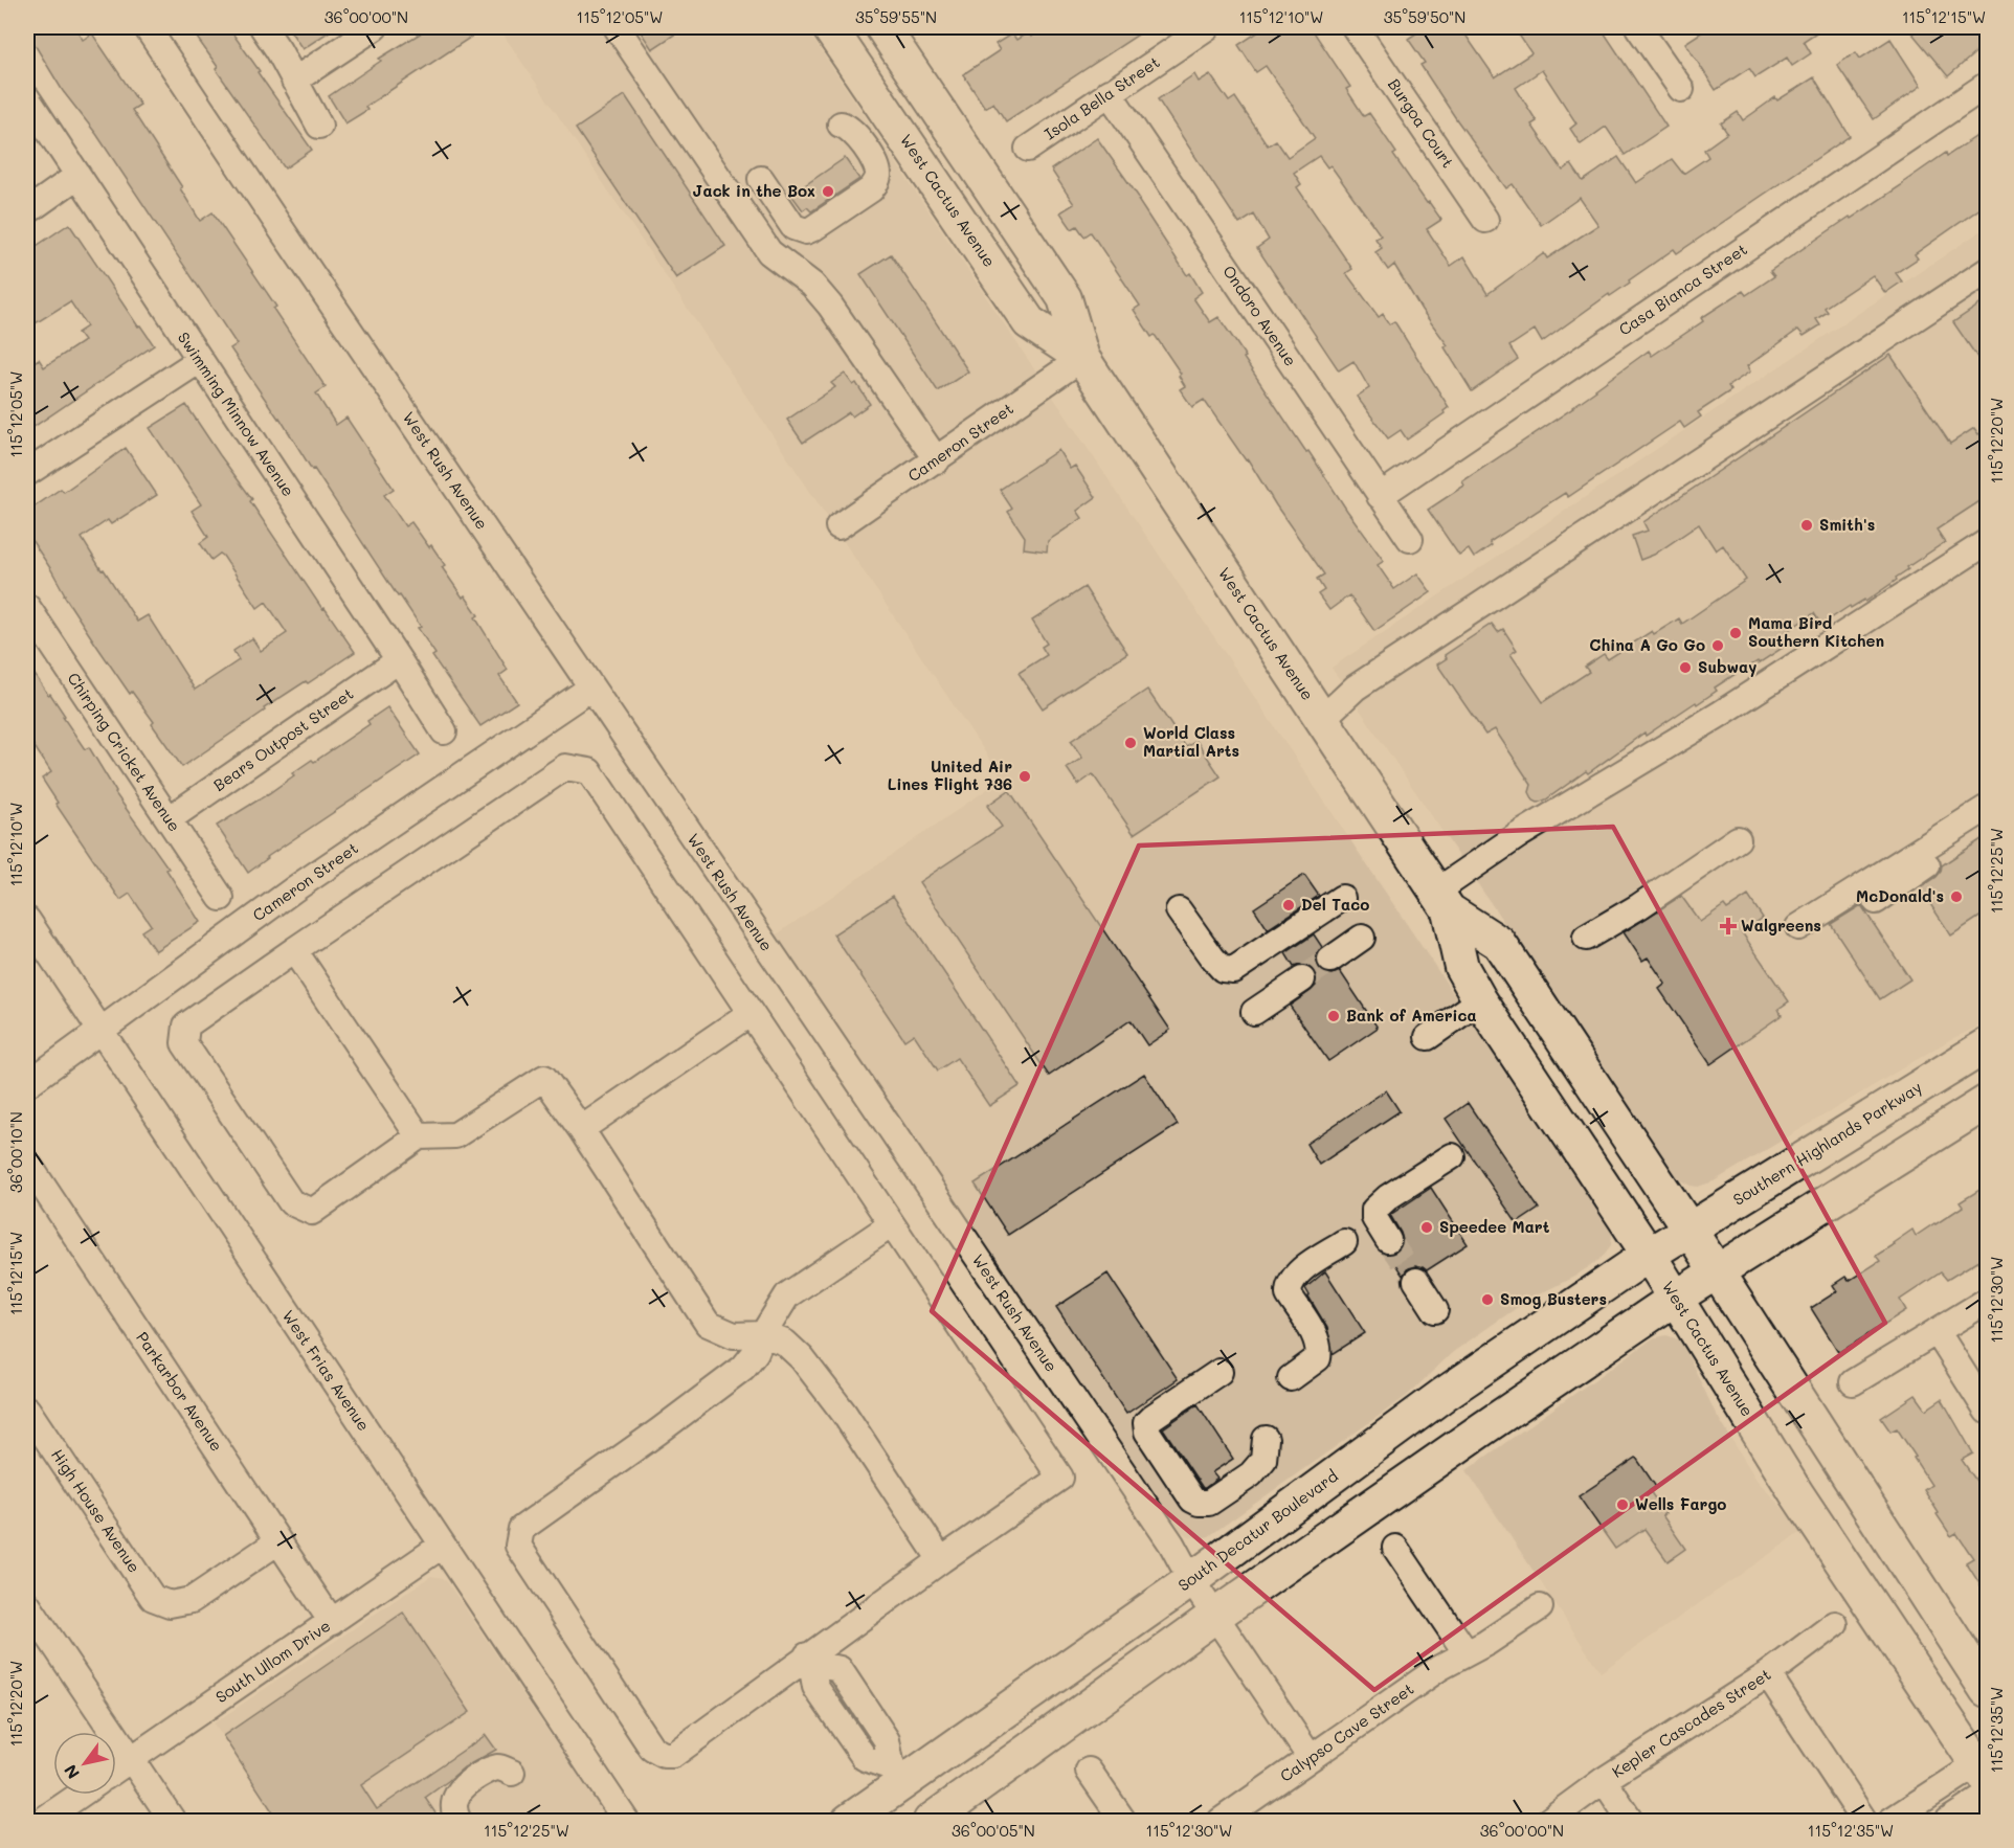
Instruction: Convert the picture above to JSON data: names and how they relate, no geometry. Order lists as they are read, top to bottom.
{
  "streets": {
    "main road": ["West Cactus Avenue", "Southern Highlands Parkway", "South Decatur Boulevard"],
    "street": [
      "Isola Bella Street",
      "Burgoa Court",
      "Casa Bianca Street",
      "Ondoro Avenue",
      "Swimming Minnow Avenue",
      "Cameron Street",
      "West Rush Avenue",
      "Bears Outpost Street",
      "Chirping Cricket Avenue",
      "West Frias Avenue",
      "Parkarbor Avenue",
      "High House Avenue",
      "South Ullom Drive",
      "Kepler Cascades Street",
      "Calypso Cave Street"
    ]
  },
  "crossings": [
    ["Isola Bella Street", "Ondoro Avenue"],
    ["West Cactus Avenue", "Cameron Street"],
    ["West Cactus Avenue", "Southern Highlands Parkway"],
    ["West Cactus Avenue", "South Decatur Boulevard"],
    ["Casa Bianca Street", "Ondoro Avenue"],
    ["Swimming Minnow Avenue", "Bears Outpost Street"],
    ["Cameron Street", "West Rush Avenue"],
    ["Cameron Street", "West Frias Avenue"],
    ["West Rush Avenue", "South Decatur Boulevard"],
    ["West Rush Avenue", "Calypso Cave Street"],
    ["Bears Outpost Street", "Chirping Cricket Avenue"],
    ["Southern Highlands Parkway", "South Decatur Boulevard"],
    ["West Frias Avenue", "South Ullom Drive"],
    ["Parkarbor Avenue", "High House Avenue"],
    ["Parkarbor Avenue", "South Ullom Drive"]
  ],
  "places": {
    "other": [
      "Jack in the Box",
      "Smith's",
      "Mama Bird Southern Kitchen",
      "China A Go Go",
      "Subway",
      "World Class Martial Arts",
      "United Air Lines Flight 736",
      "McDonald's",
      "Del Taco",
      "Bank of America",
      "Speedee Mart",
      "Smog Busters",
      "Wells Fargo"
    ],
    "health": ["Walgreens"]
  },
  "north": "bottom left",
  "coordinates": [
    "36°00'00\"N",
    "115°12'05\"W",
    "35°59'55\"N",
    "115°12'10\"W",
    "35°59'50\"N",
    "115°12'15\"W",
    "115°12'20\"W",
    "115°12'25\"W",
    "36°00'10\"N",
    "115°12'30\"W",
    "115°12'35\"W",
    "36°00'05\"N"
  ]
}
